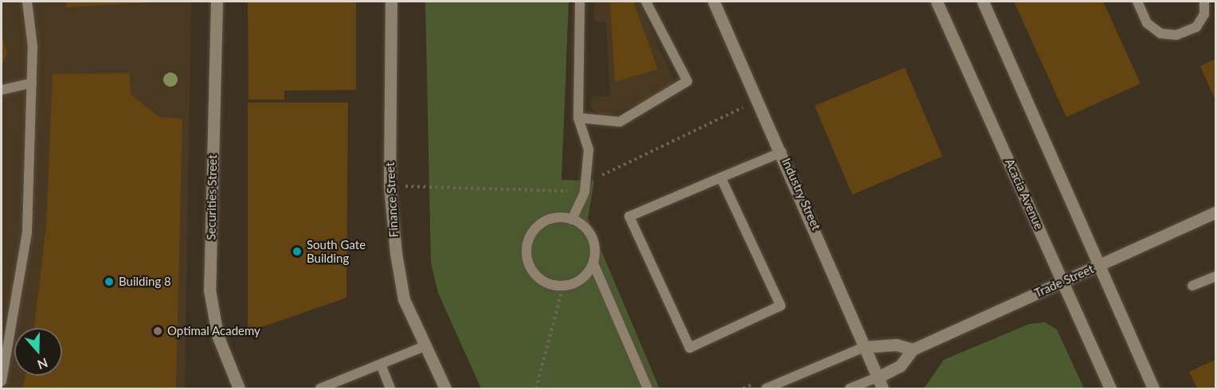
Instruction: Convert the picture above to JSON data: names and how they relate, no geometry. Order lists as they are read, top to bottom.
{
  "streets": {
    "street": [
      "Industry Street",
      "Acacia Avenue",
      "Securities Street",
      "Finance Street",
      "Trade Street"
    ]
  },
  "crossings": [
    ["Industry Street", "Trade Street"],
    ["Acacia Avenue", "Trade Street"]
  ],
  "places": ["South Gate Building", "Building 8", "Optimal Academy"],
  "north": "bottom"
}
